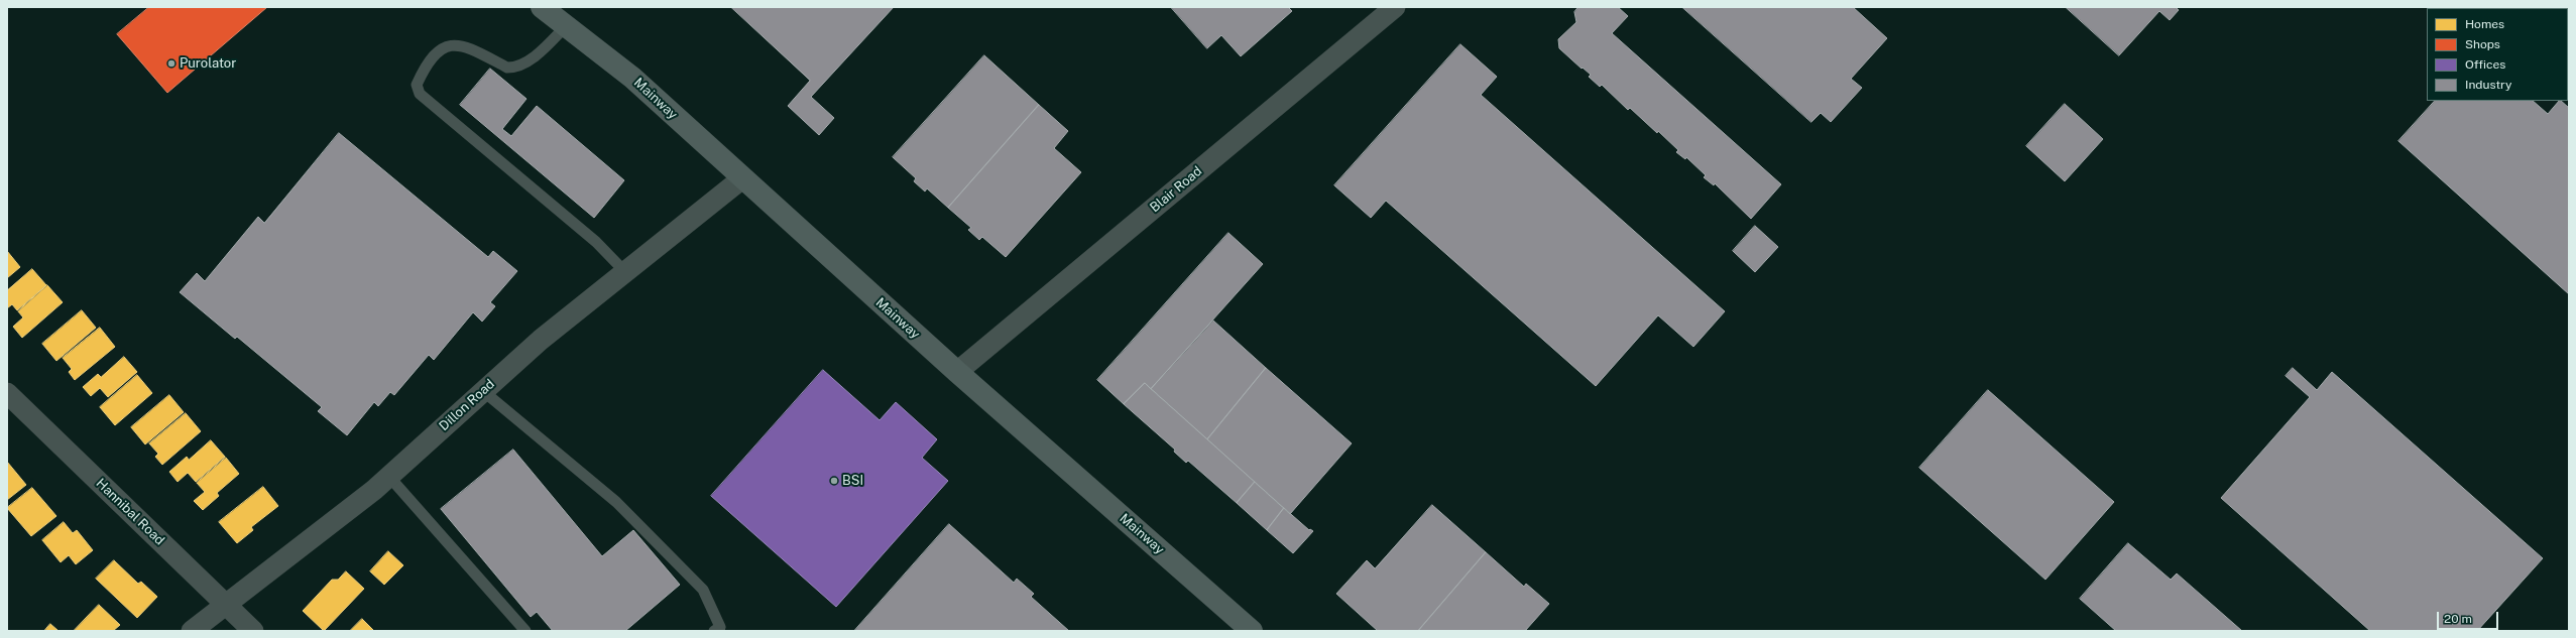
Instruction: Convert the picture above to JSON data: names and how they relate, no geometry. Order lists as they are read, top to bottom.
{
  "streets": {
    "street": [
      "Mainway",
      "Blair Road",
      "Dillon Road",
      "Hannibal Road"
    ]
  },
  "crossings": [
    ["Mainway", "Blair Road"],
    ["Mainway", "Dillon Road"],
    ["Dillon Road", "Hannibal Road"]
  ],
  "places": ["Purolator", "BSI"],
  "legend": [
    "Homes",
    "Shops",
    "Offices",
    "Industry"
  ],
  "scale_bar": "20 m"
}
